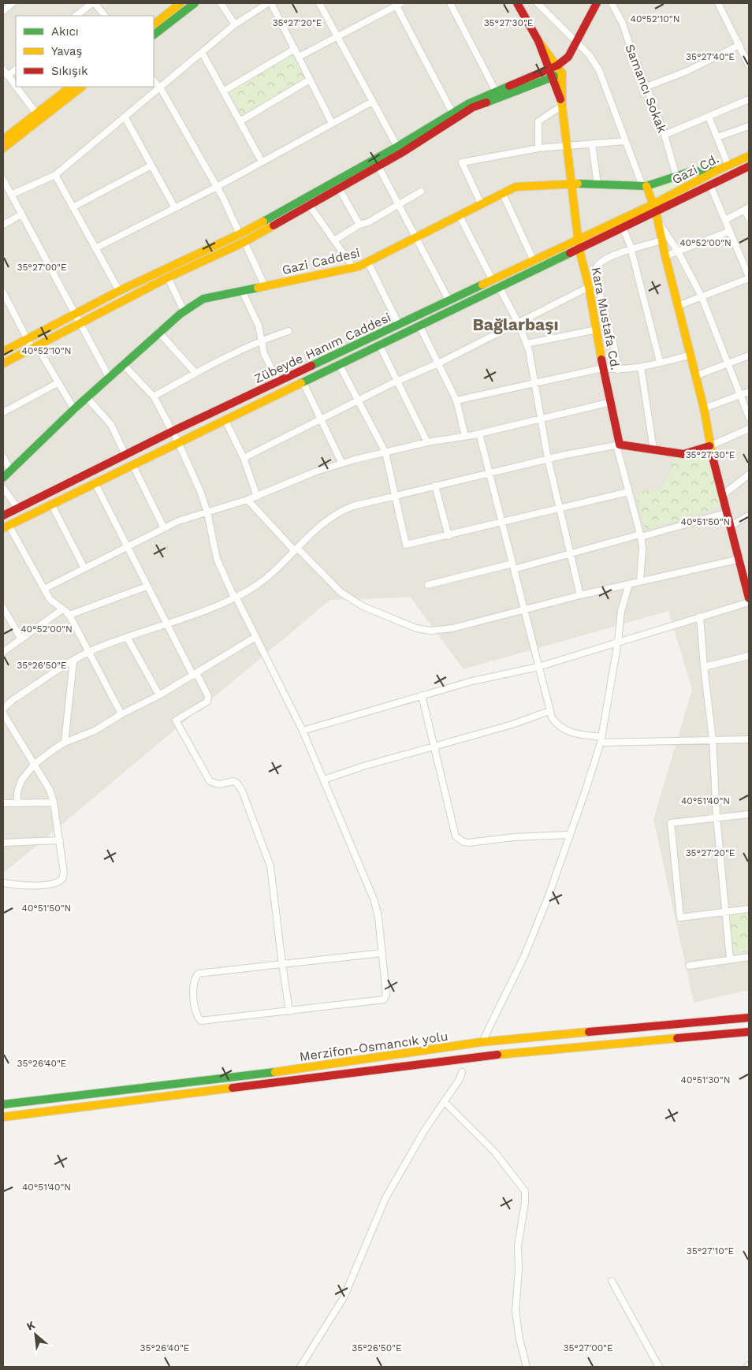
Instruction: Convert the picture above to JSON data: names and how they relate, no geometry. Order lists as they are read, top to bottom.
{
  "streets": {
    "main road": [
      "Gazi Cd.",
      "Gazi Caddesi",
      "Kara Mustafa Cd.",
      "Zübeyde Hanım Caddesi",
      "Merzifon-Osmancık yolu"
    ],
    "street": ["Samancı Sokak"]
  },
  "crossings": [
    ["Samancı Sokak", "Gazi Caddesi"],
    ["Gazi Cd.", "Gazi Caddesi"],
    ["Gazi Cd.", "Zübeyde Hanım Caddesi"],
    ["Gazi Caddesi", "Kara Mustafa Cd."],
    ["Kara Mustafa Cd.", "Zübeyde Hanım Caddesi"]
  ],
  "districts": ["Bağlarbaşı"],
  "legend": ["Akıcı", "Yavaş", "Sıkışık"],
  "north": "top left",
  "coordinates": [
    "40°52'10\"N",
    "35°27'20\"E",
    "35°27'30\"E",
    "35°27'40\"E",
    "40°52'00\"N",
    "35°27'00\"E",
    "40°51'50\"N",
    "35°26'50\"E",
    "40°51'40\"N",
    "35°26'40\"E",
    "40°51'30\"N",
    "35°27'10\"E"
  ]
}
